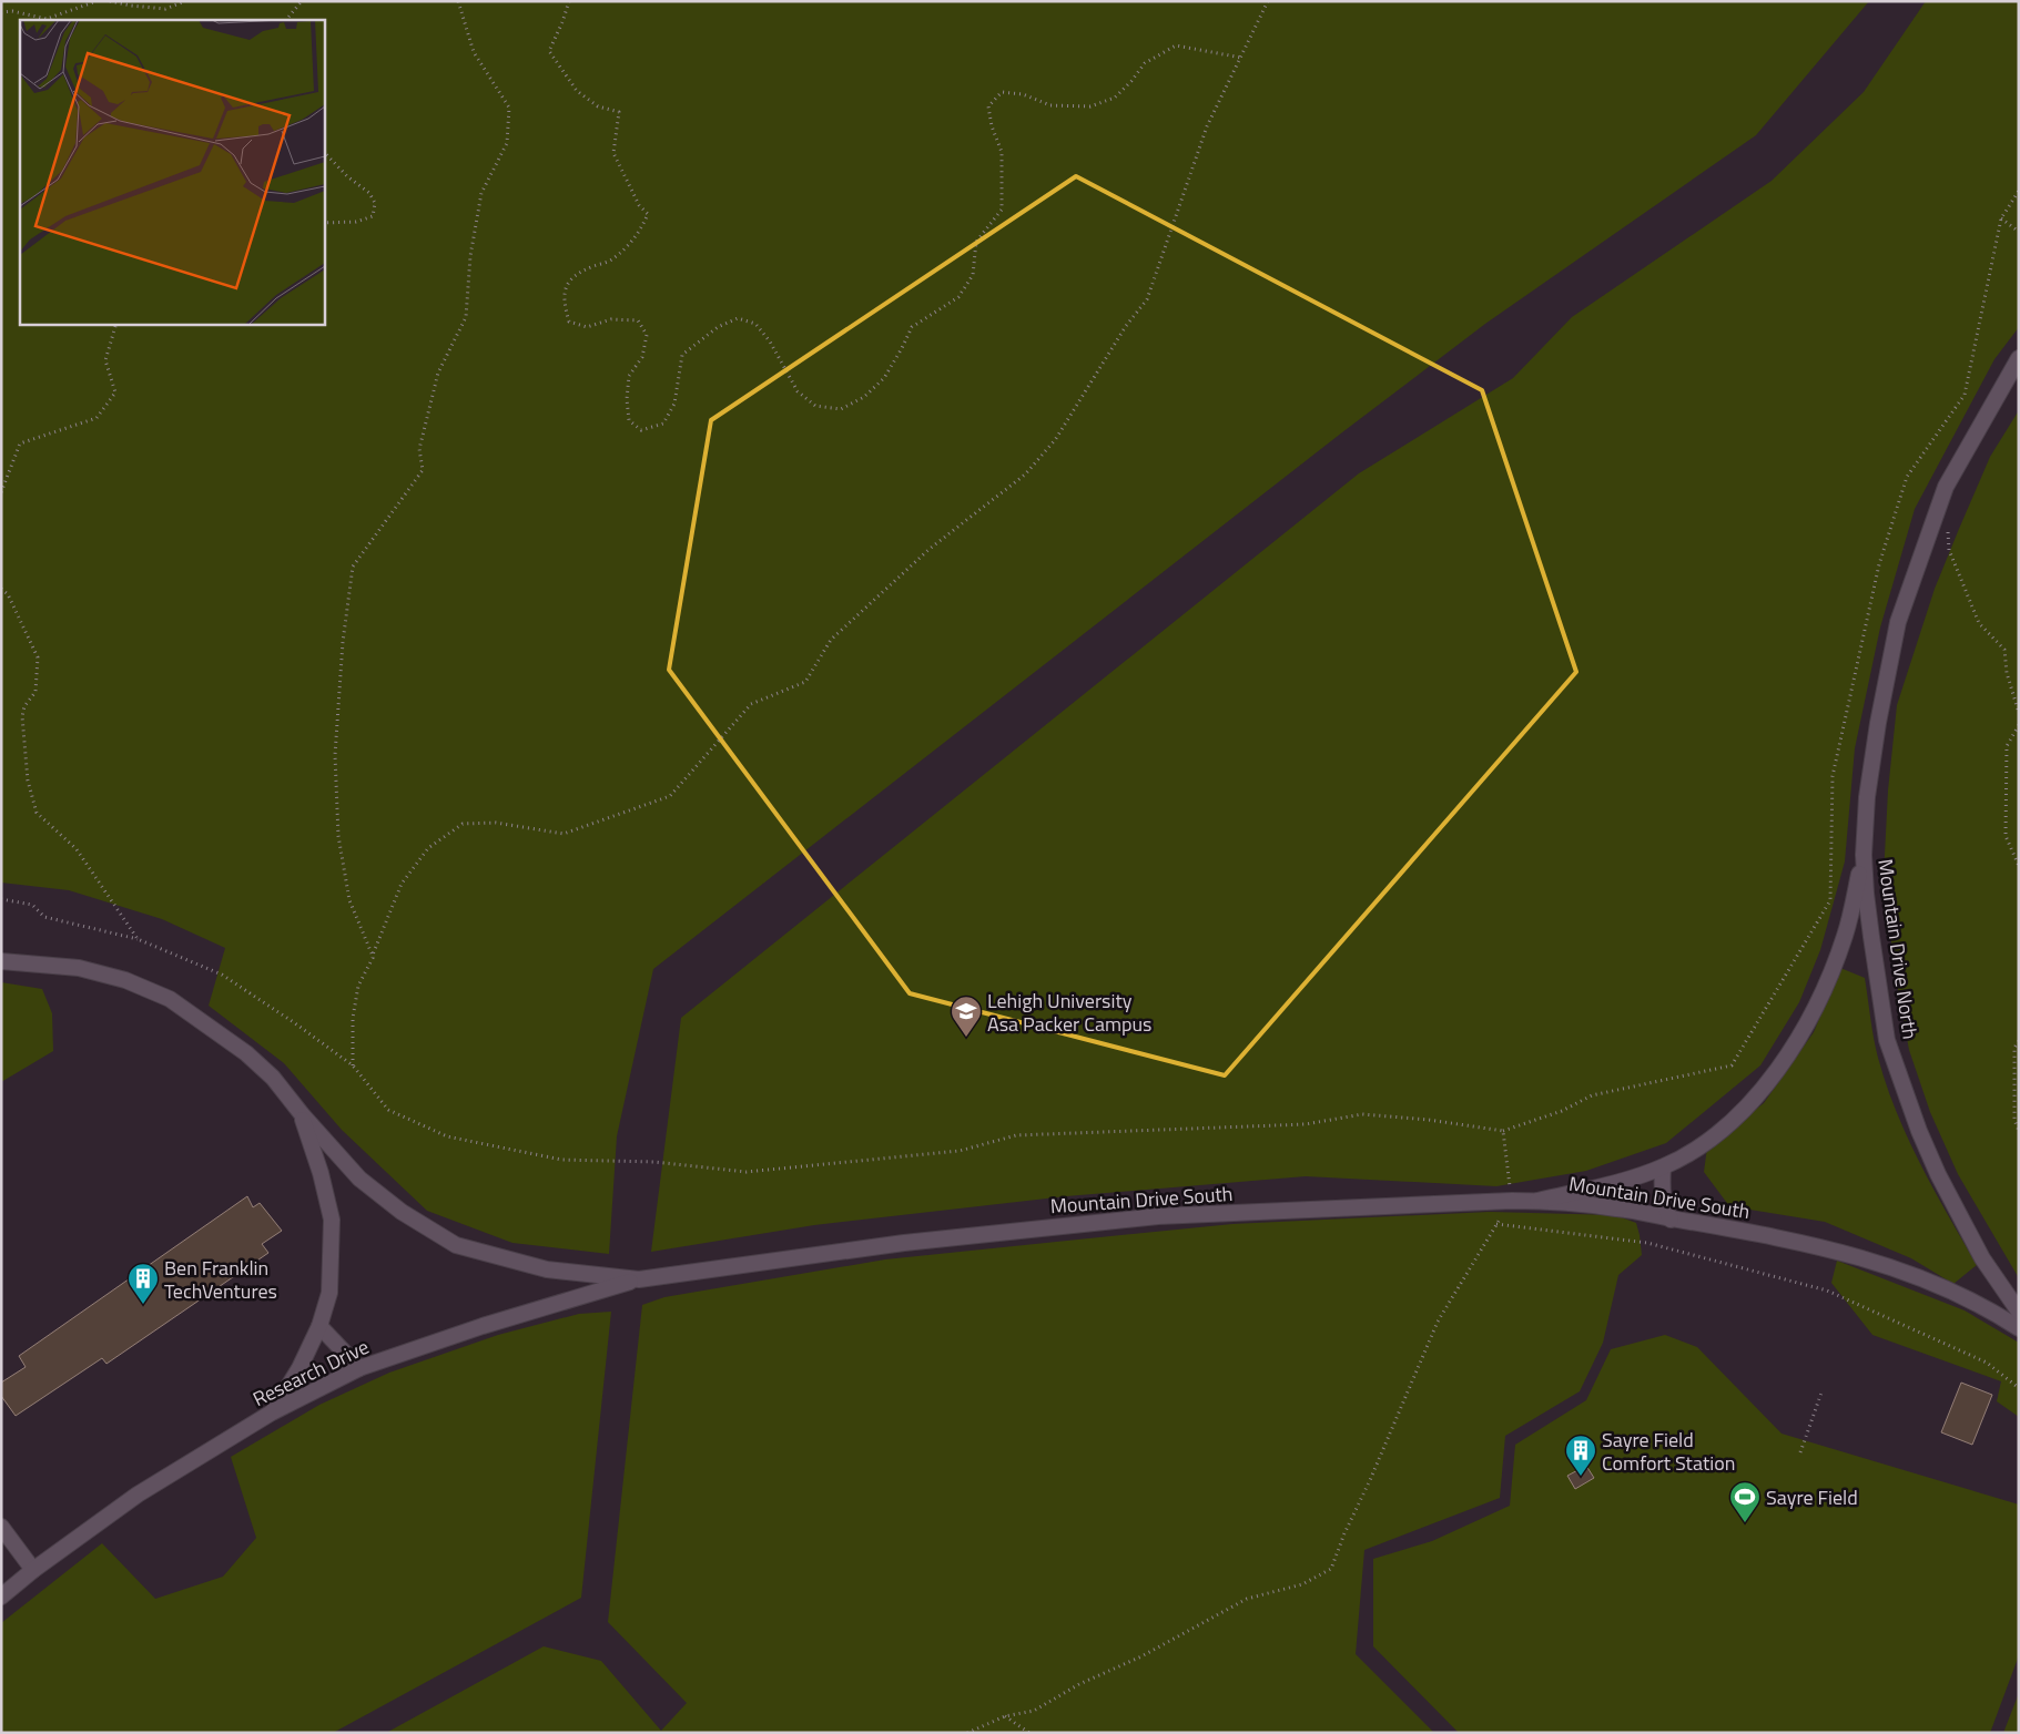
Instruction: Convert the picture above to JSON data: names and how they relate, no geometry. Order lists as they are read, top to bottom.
{
  "streets": {
    "street": ["Mountain Drive North", "Mountain Drive South", "Research Drive"]
  },
  "crossings": [
    ["Mountain Drive South", "Research Drive"]
  ],
  "places": {
    "school or university": ["Lehigh University Asa Packer Campus"],
    "building": ["Ben Franklin TechVentures", "Sayre Field Comfort Station"],
    "sports": ["Sayre Field"]
  }
}
